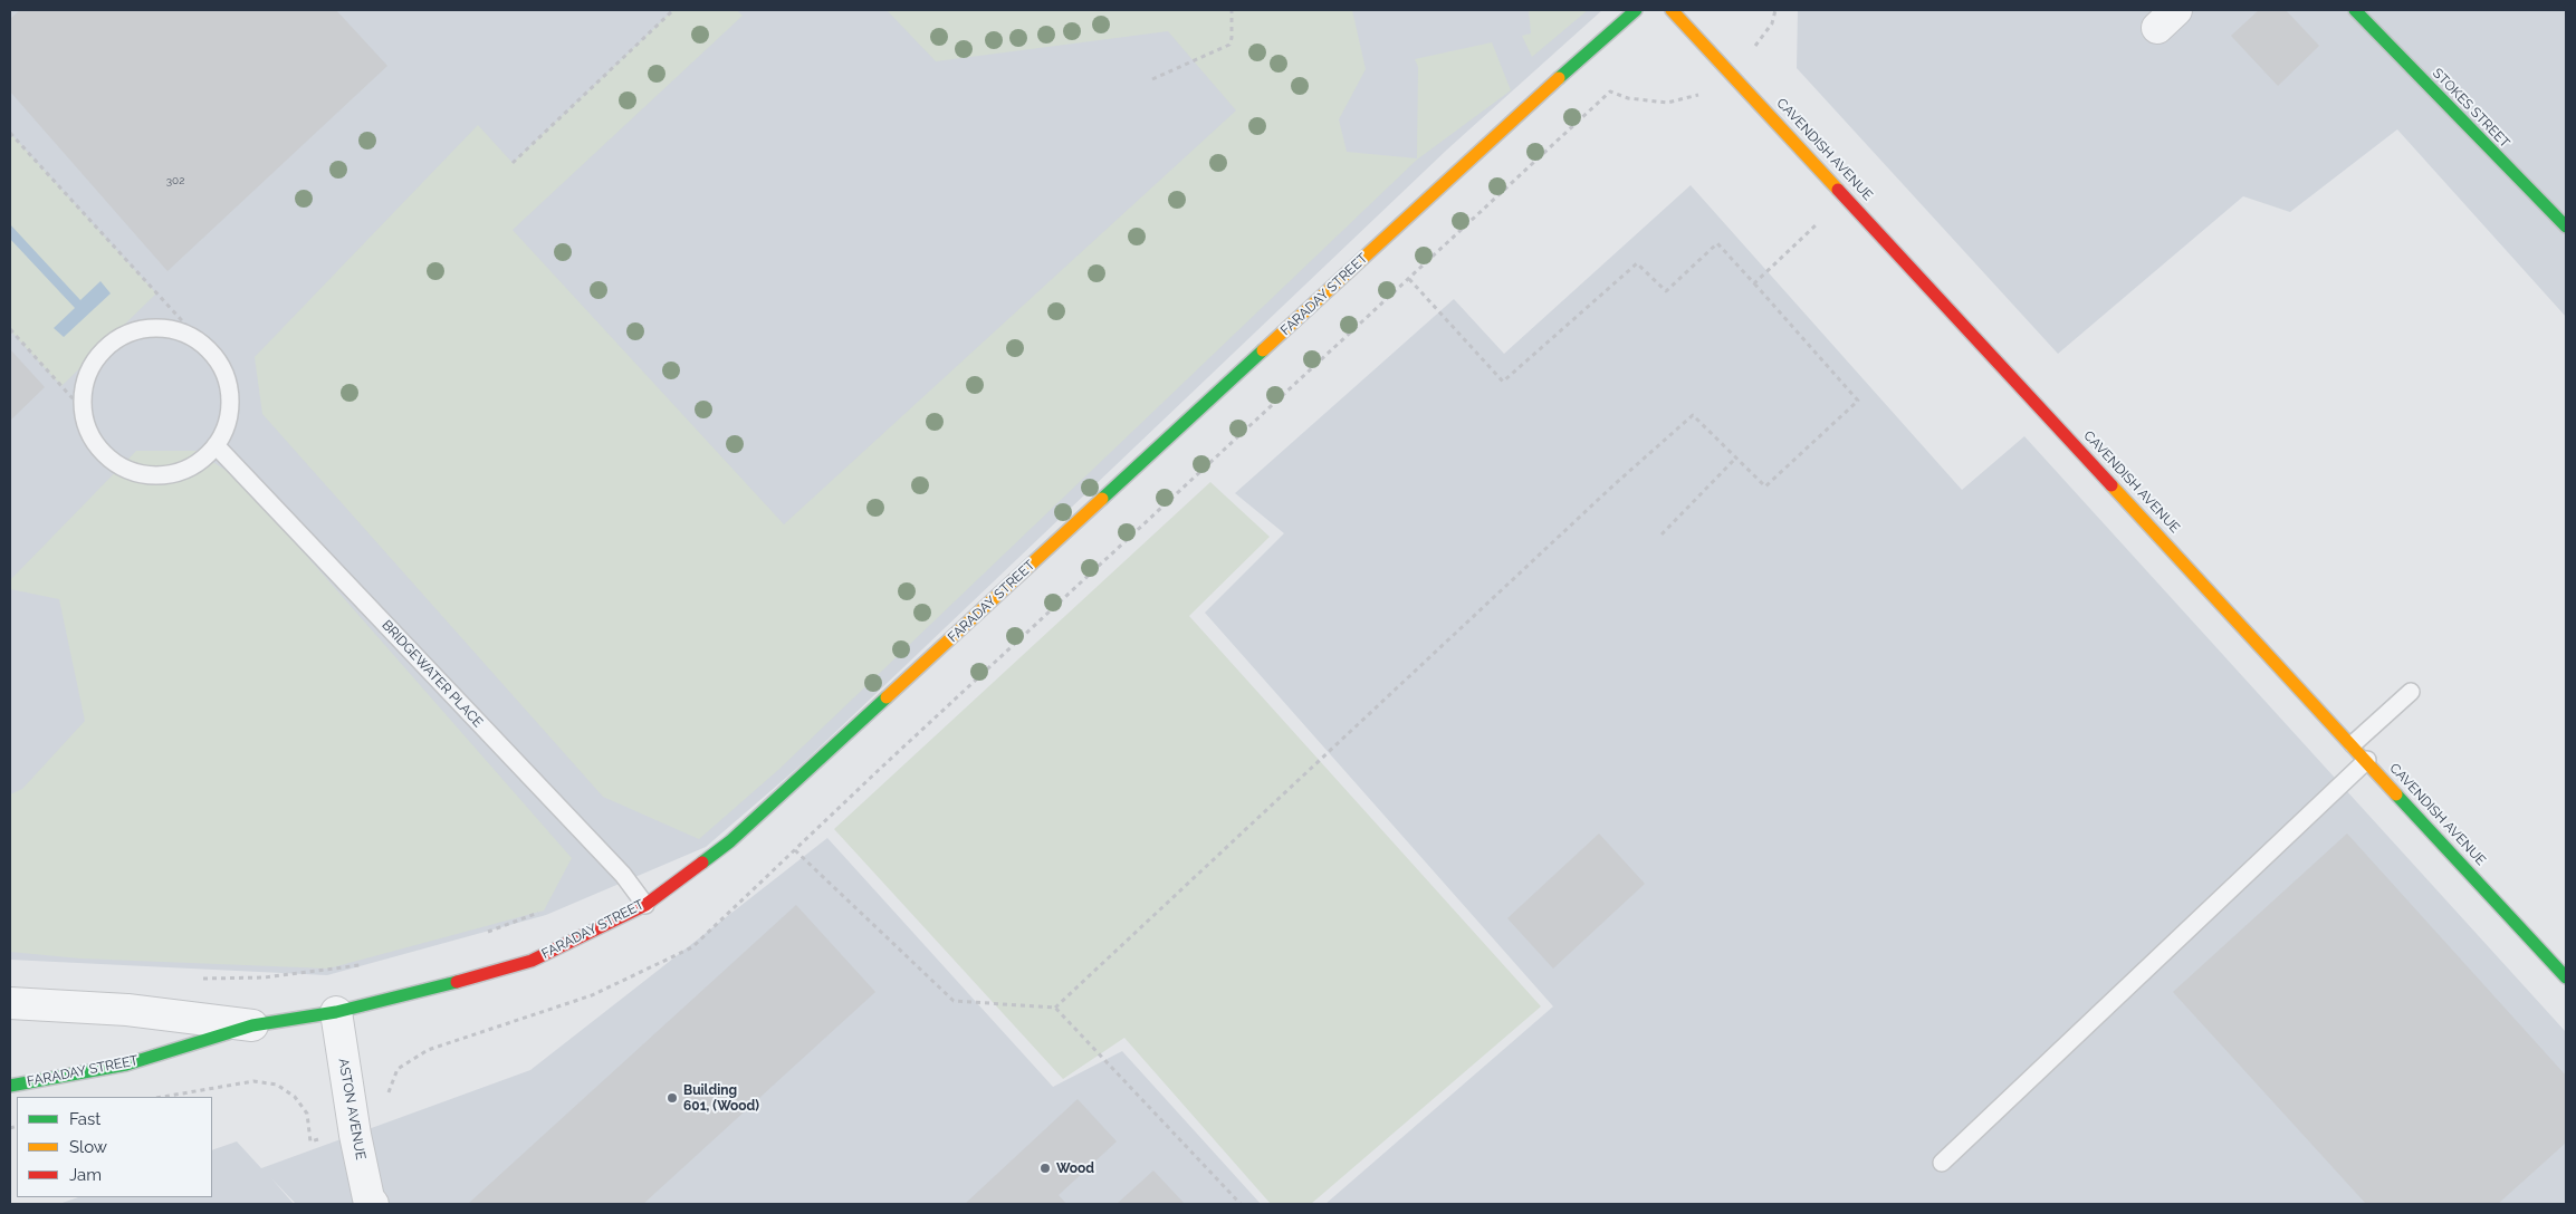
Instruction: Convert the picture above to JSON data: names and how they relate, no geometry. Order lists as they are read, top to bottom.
{
  "streets": {
    "street": [
      "STOKES STREET",
      "CAVENDISH AVENUE",
      "FARADAY STREET",
      "ASTON AVENUE"
    ],
    "lane": ["BRIDGEWATER PLACE"]
  },
  "crossings": [
    ["FARADAY STREET", "BRIDGEWATER PLACE"],
    ["FARADAY STREET", "ASTON AVENUE"]
  ],
  "places": ["Building 601, (Wood)", "Wood"],
  "house_numbers": ["302"],
  "legend": ["Fast", "Slow", "Jam"]
}
